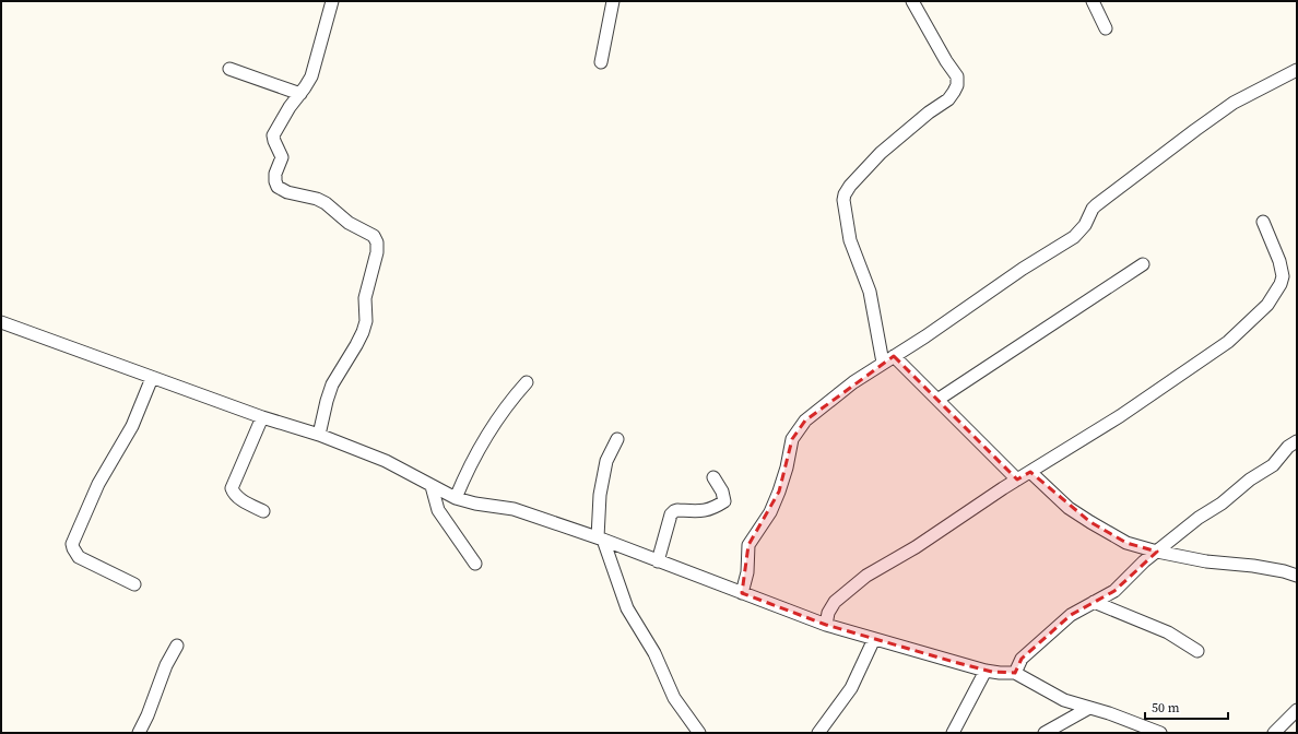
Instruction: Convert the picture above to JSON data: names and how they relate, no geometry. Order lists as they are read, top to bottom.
{
  "scale_bar": "50 m"
}
